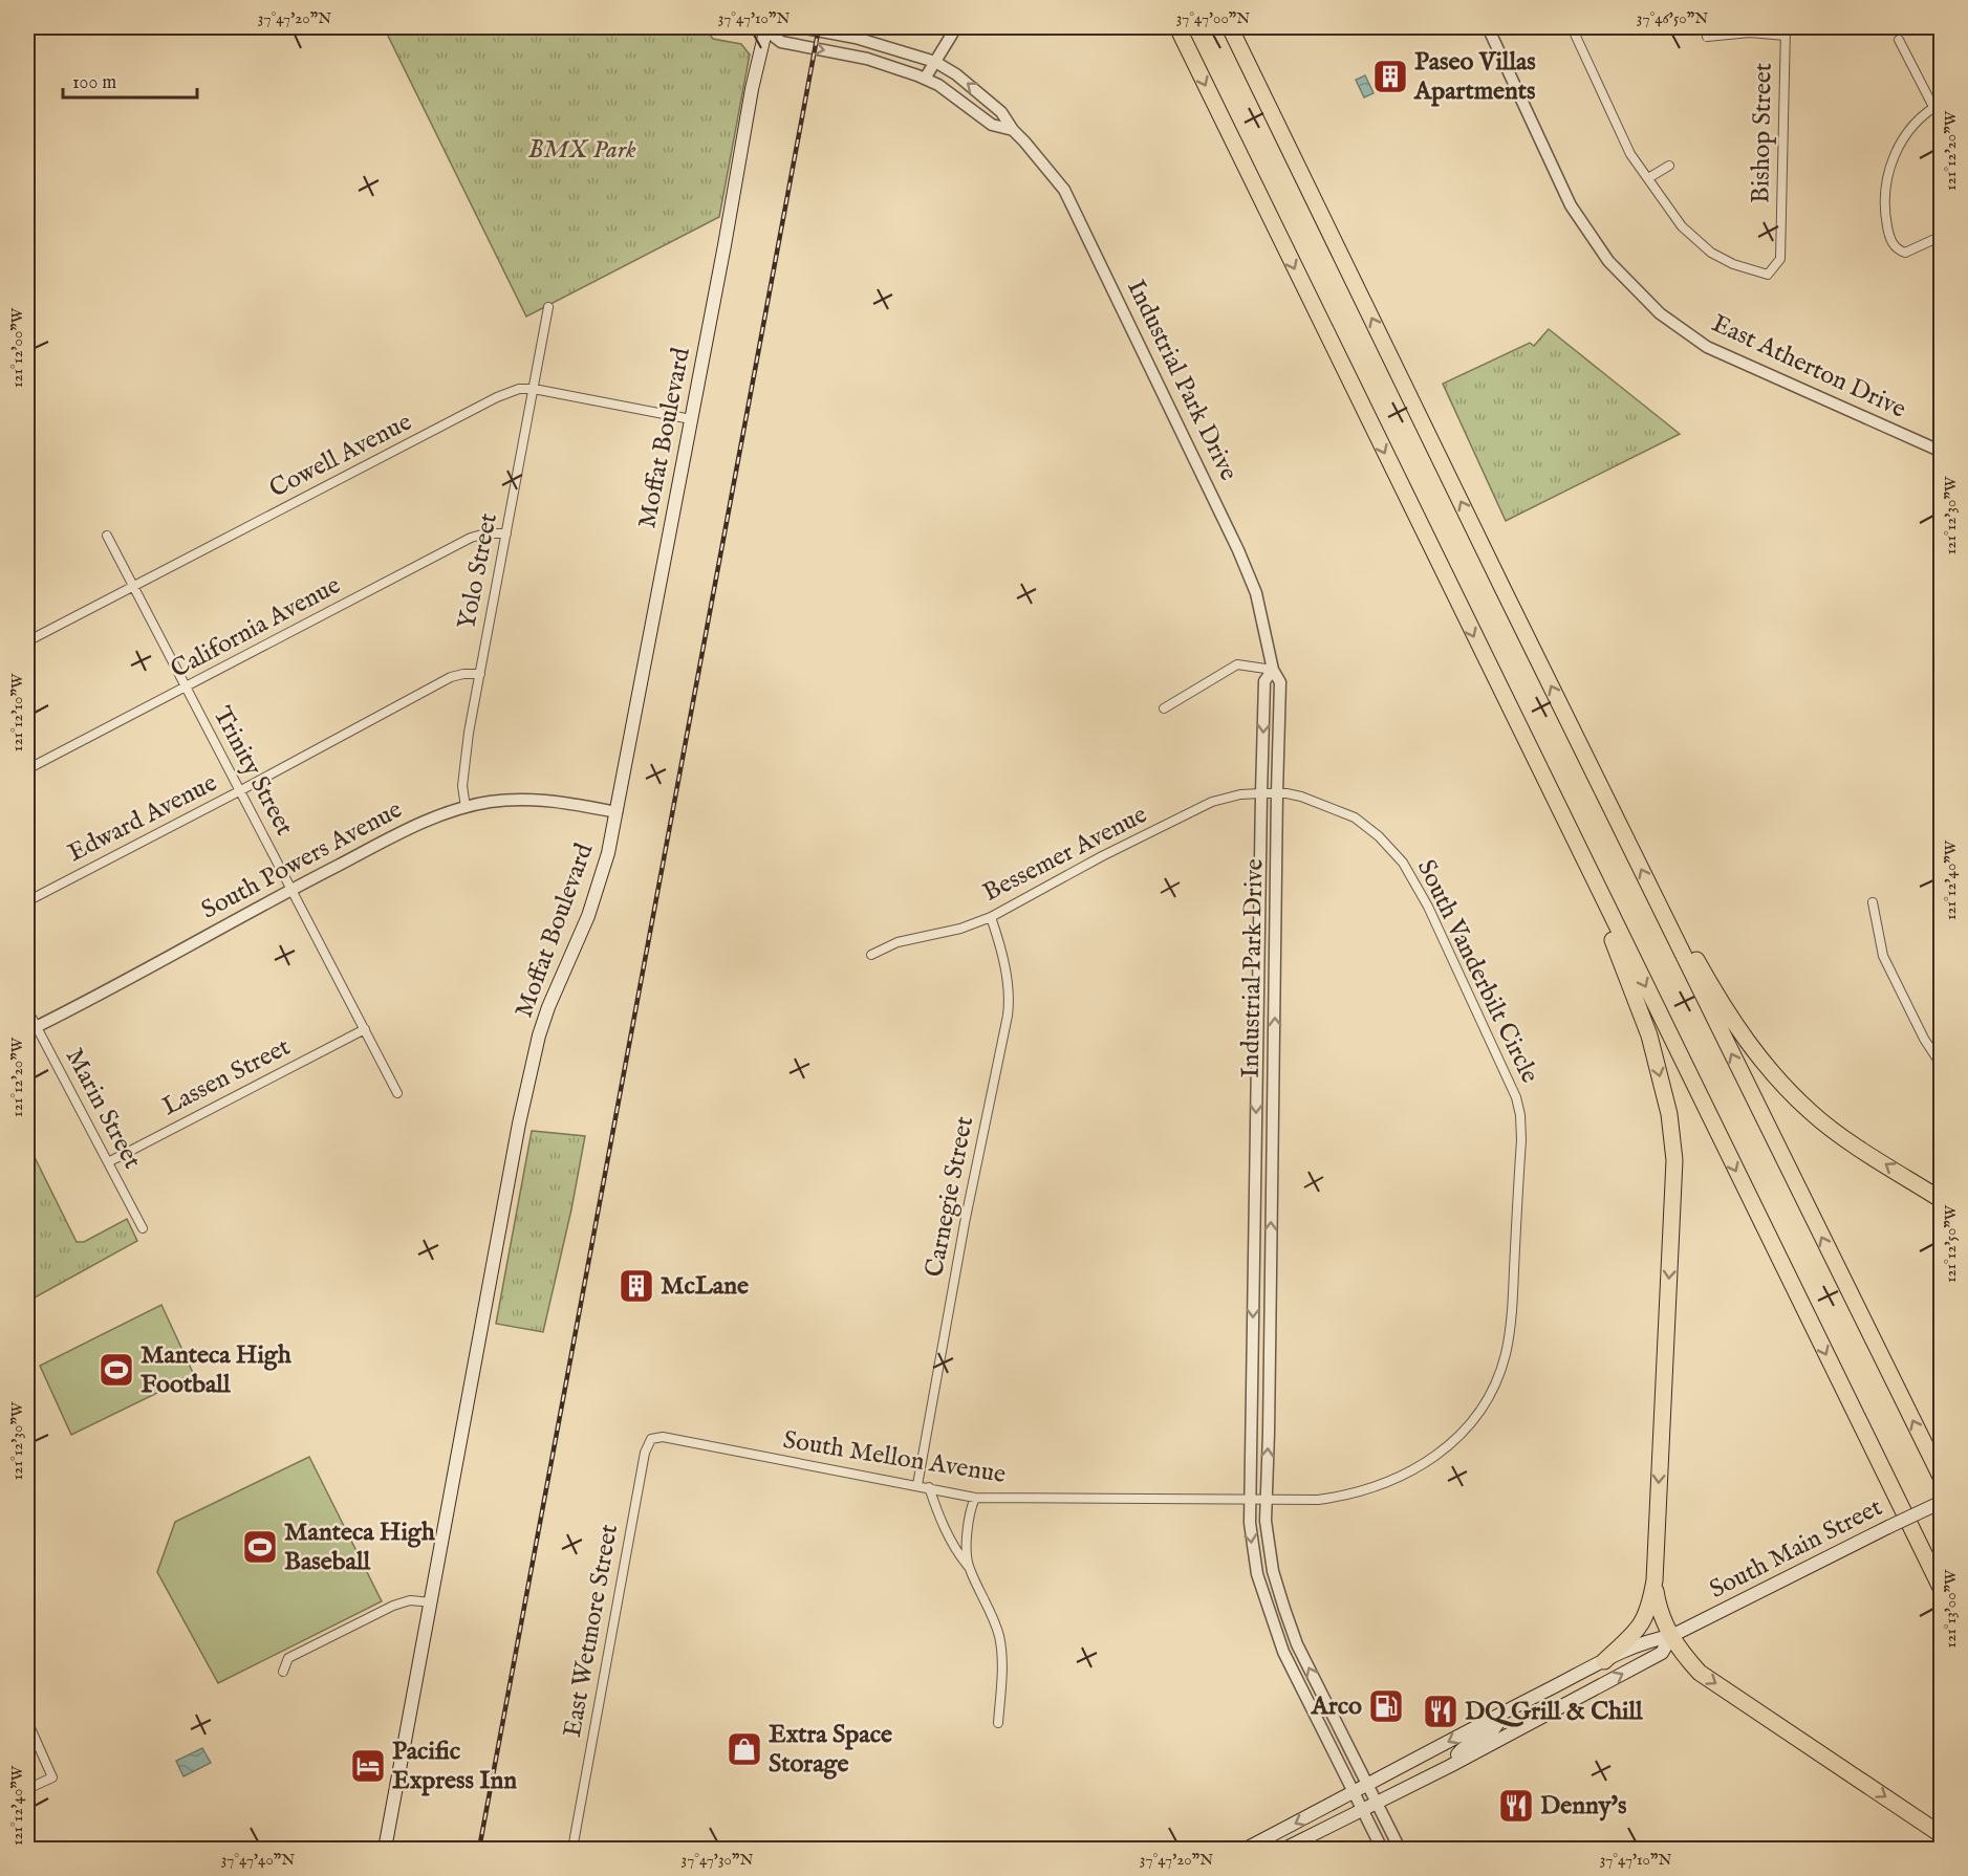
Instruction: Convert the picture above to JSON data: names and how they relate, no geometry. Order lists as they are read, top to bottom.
{
  "streets": {
    "main road": ["Moffat Boulevard", "South Main Street"],
    "street": [
      "Bishop Street",
      "East Atherton Drive",
      "Industrial Park Drive",
      "Cowell Avenue",
      "Yolo Street",
      "California Avenue",
      "Trinity Street",
      "Edward Avenue",
      "Bessemer Avenue",
      "South Powers Avenue",
      "South Vanderbilt Circle",
      "Lassen Street",
      "Marin Street",
      "Carnegie Street",
      "South Mellon Avenue",
      "East Wetmore Street"
    ]
  },
  "crossings": [
    ["Industrial Park Drive", "Moffat Boulevard"],
    ["Industrial Park Drive", "Bessemer Avenue"],
    ["Industrial Park Drive", "South Vanderbilt Circle"],
    ["Industrial Park Drive", "South Mellon Avenue"],
    ["Industrial Park Drive", "South Main Street"],
    ["Moffat Boulevard", "Cowell Avenue"],
    ["Moffat Boulevard", "South Powers Avenue"],
    ["Cowell Avenue", "Yolo Street"],
    ["Cowell Avenue", "Trinity Street"],
    ["Yolo Street", "California Avenue"],
    ["Yolo Street", "Edward Avenue"],
    ["Yolo Street", "South Powers Avenue"],
    ["California Avenue", "Trinity Street"],
    ["Trinity Street", "Edward Avenue"],
    ["Trinity Street", "South Powers Avenue"],
    ["Trinity Street", "Lassen Street"],
    ["Bessemer Avenue", "South Vanderbilt Circle"],
    ["Bessemer Avenue", "Carnegie Street"],
    ["South Powers Avenue", "Marin Street"],
    ["South Vanderbilt Circle", "South Mellon Avenue"],
    ["Lassen Street", "Marin Street"],
    ["Carnegie Street", "South Mellon Avenue"],
    ["South Mellon Avenue", "East Wetmore Street"]
  ],
  "parks": ["BMX Park"],
  "places": {
    "building": ["Paseo Villas Apartments", "McLane"],
    "sports": ["Manteca High Football", "Manteca High Baseball"],
    "fuel station": ["Arco"],
    "restaurant": ["DQ Grill & Chill", "Denny's"],
    "shop": ["Extra Space Storage"],
    "hotel": ["Pacific Express Inn"]
  },
  "scale_bar": "100 m",
  "coordinates": [
    "37°47'20\"N",
    "37°47'10\"N",
    "37°47'00\"N",
    "37°46'50\"N",
    "121°12'20\"W",
    "121°12'00\"W",
    "121°12'30\"W",
    "121°12'10\"W",
    "121°12'40\"W",
    "121°12'50\"W",
    "121°13'00\"W",
    "37°47'40\"N",
    "37°47'30\"N"
  ]
}
